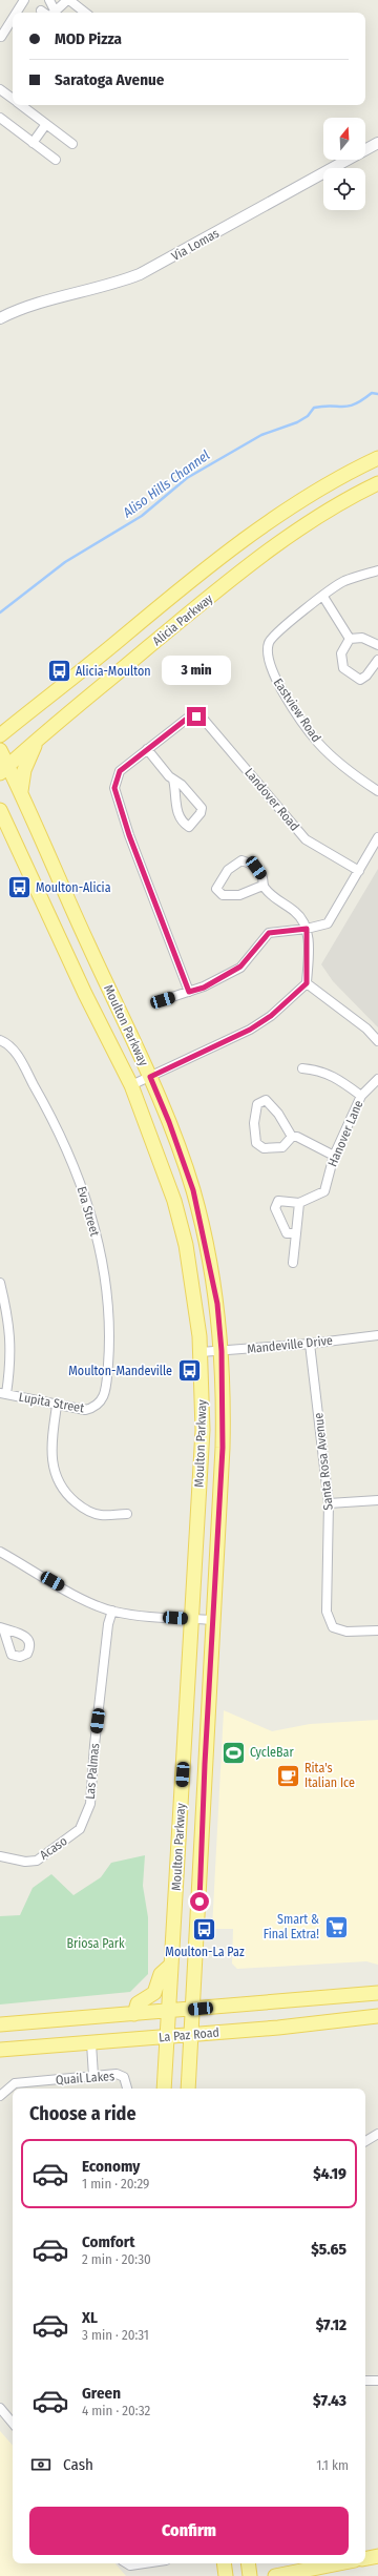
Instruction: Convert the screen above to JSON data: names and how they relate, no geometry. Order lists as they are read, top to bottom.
{
  "streets": {
    "main road": ["Alicia Parkway", "Moulton Parkway", "La Paz Road"],
    "street": [
      "Via Lomas",
      "Eastview Road",
      "Landover Road",
      "Hanover Lane",
      "Eva Street",
      "Mandeville Drive",
      "Lupita Street",
      "Santa Rosa Avenue",
      "Las Palmas",
      "Acaso",
      "Quail Lakes"
    ]
  },
  "crossings": [
    ["Alicia Parkway", "Moulton Parkway"],
    ["Moulton Parkway", "Mandeville Drive"],
    ["Moulton Parkway", "La Paz Road"],
    ["Eva Street", "Lupita Street"],
    ["Mandeville Drive", "Santa Rosa Avenue"],
    ["Las Palmas", "Acaso"]
  ],
  "water": ["Aliso Hills Channel"],
  "parks": ["Briosa Park"],
  "places": {
    "bus stop": [
      "Alicia-Moulton",
      "Moulton-Alicia",
      "Moulton-Mandeville",
      "Moulton-La Paz"
    ],
    "sports": ["CycleBar"],
    "cafe": ["Rita's Italian Ice"],
    "supermarket": ["Smart & Final Extra!"]
  },
  "north": "top",
  "page": {
    "banner": ["MOD Pizza", "Saratoga Avenue"],
    "bubble": "3 min",
    "heading": "Choose a ride",
    "list": [
      {
        "name": "Economy",
        "note": "1 min · 20:29",
        "value": "$4.19"
      },
      {
        "name": "Comfort",
        "note": "2 min · 20:30",
        "value": "$5.65"
      },
      {
        "name": "XL",
        "note": "3 min · 20:31",
        "value": "$7.12"
      },
      {
        "name": "Green",
        "note": "4 min · 20:32",
        "value": "$7.43"
      }
    ],
    "pay": ["Cash", "1.1 km"],
    "buttons": "Confirm"
  }
}
